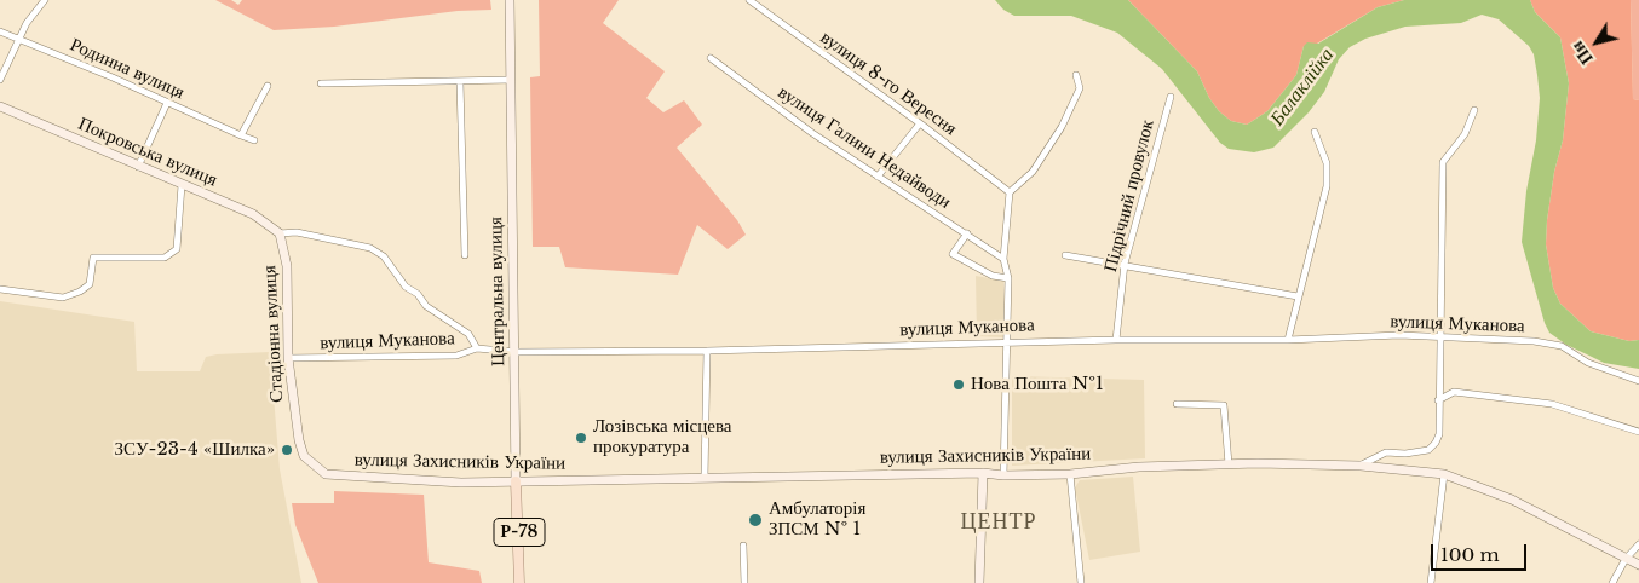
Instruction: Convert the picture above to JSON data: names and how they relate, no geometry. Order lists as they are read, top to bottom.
{
  "streets": {
    "main road": ["Центральна вулиця", "Р-78"],
    "street": [
      "Родинна вулиця",
      "вулиця 8-го Вересня",
      "вулиця Галини Недайводи",
      "Покровська вулиця",
      "Підрічний провулок",
      "вулиця Муканова",
      "Стадіонна вулиця",
      "вулиця Захисників України"
    ]
  },
  "crossings": [
    ["Покровська вулиця", "Стадіонна вулиця"],
    ["Підрічний провулок", "вулиця Муканова"],
    ["Центральна вулиця", "вулиця Муканова"],
    ["Центральна вулиця", "вулиця Захисників України"],
    ["вулиця Муканова", "Стадіонна вулиця"],
    ["Стадіонна вулиця", "вулиця Захисників України"]
  ],
  "districts": ["ЦЕНТР"],
  "water": ["Балаклійка"],
  "places": [
    "Нова Пошта №1",
    "Лозівська місцева прокуратура",
    "ЗСУ-23-4 «Шилка»",
    "Амбулаторія ЗПСМ № 1"
  ],
  "scale_bar": "100 m",
  "north": "bottom left"
}
